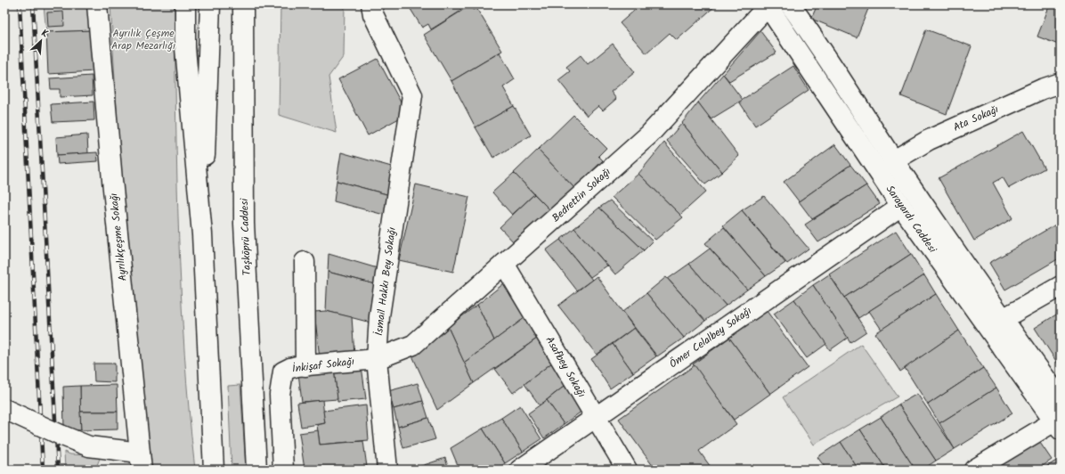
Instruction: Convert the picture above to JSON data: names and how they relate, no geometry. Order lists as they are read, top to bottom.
{
  "streets": {
    "street": [
      "Ata Sokağı",
      "Bedrettin Sokağı",
      "Sarayardı Caddesi",
      "Ayrılıkçeşme Sokağı",
      "Taşköprü Caddesi",
      "İsmail Hakkı Bey Sokağı",
      "Ömer Celalbey Sokağı",
      "İnkişaf Sokağı",
      "Asafbey Sokağı"
    ]
  },
  "crossings": [
    ["Ata Sokağı", "Sarayardı Caddesi"],
    ["Bedrettin Sokağı", "Sarayardı Caddesi"],
    ["Bedrettin Sokağı", "İsmail Hakkı Bey Sokağı"],
    ["Bedrettin Sokağı", "İnkişaf Sokağı"],
    ["Bedrettin Sokağı", "Asafbey Sokağı"],
    ["Sarayardı Caddesi", "Ömer Celalbey Sokağı"],
    ["İsmail Hakkı Bey Sokağı", "İnkişaf Sokağı"],
    ["Ömer Celalbey Sokağı", "Asafbey Sokağı"]
  ],
  "parks": ["Ayrılık Çeşme Arap Mezarlığı"],
  "north": "top right"
}
